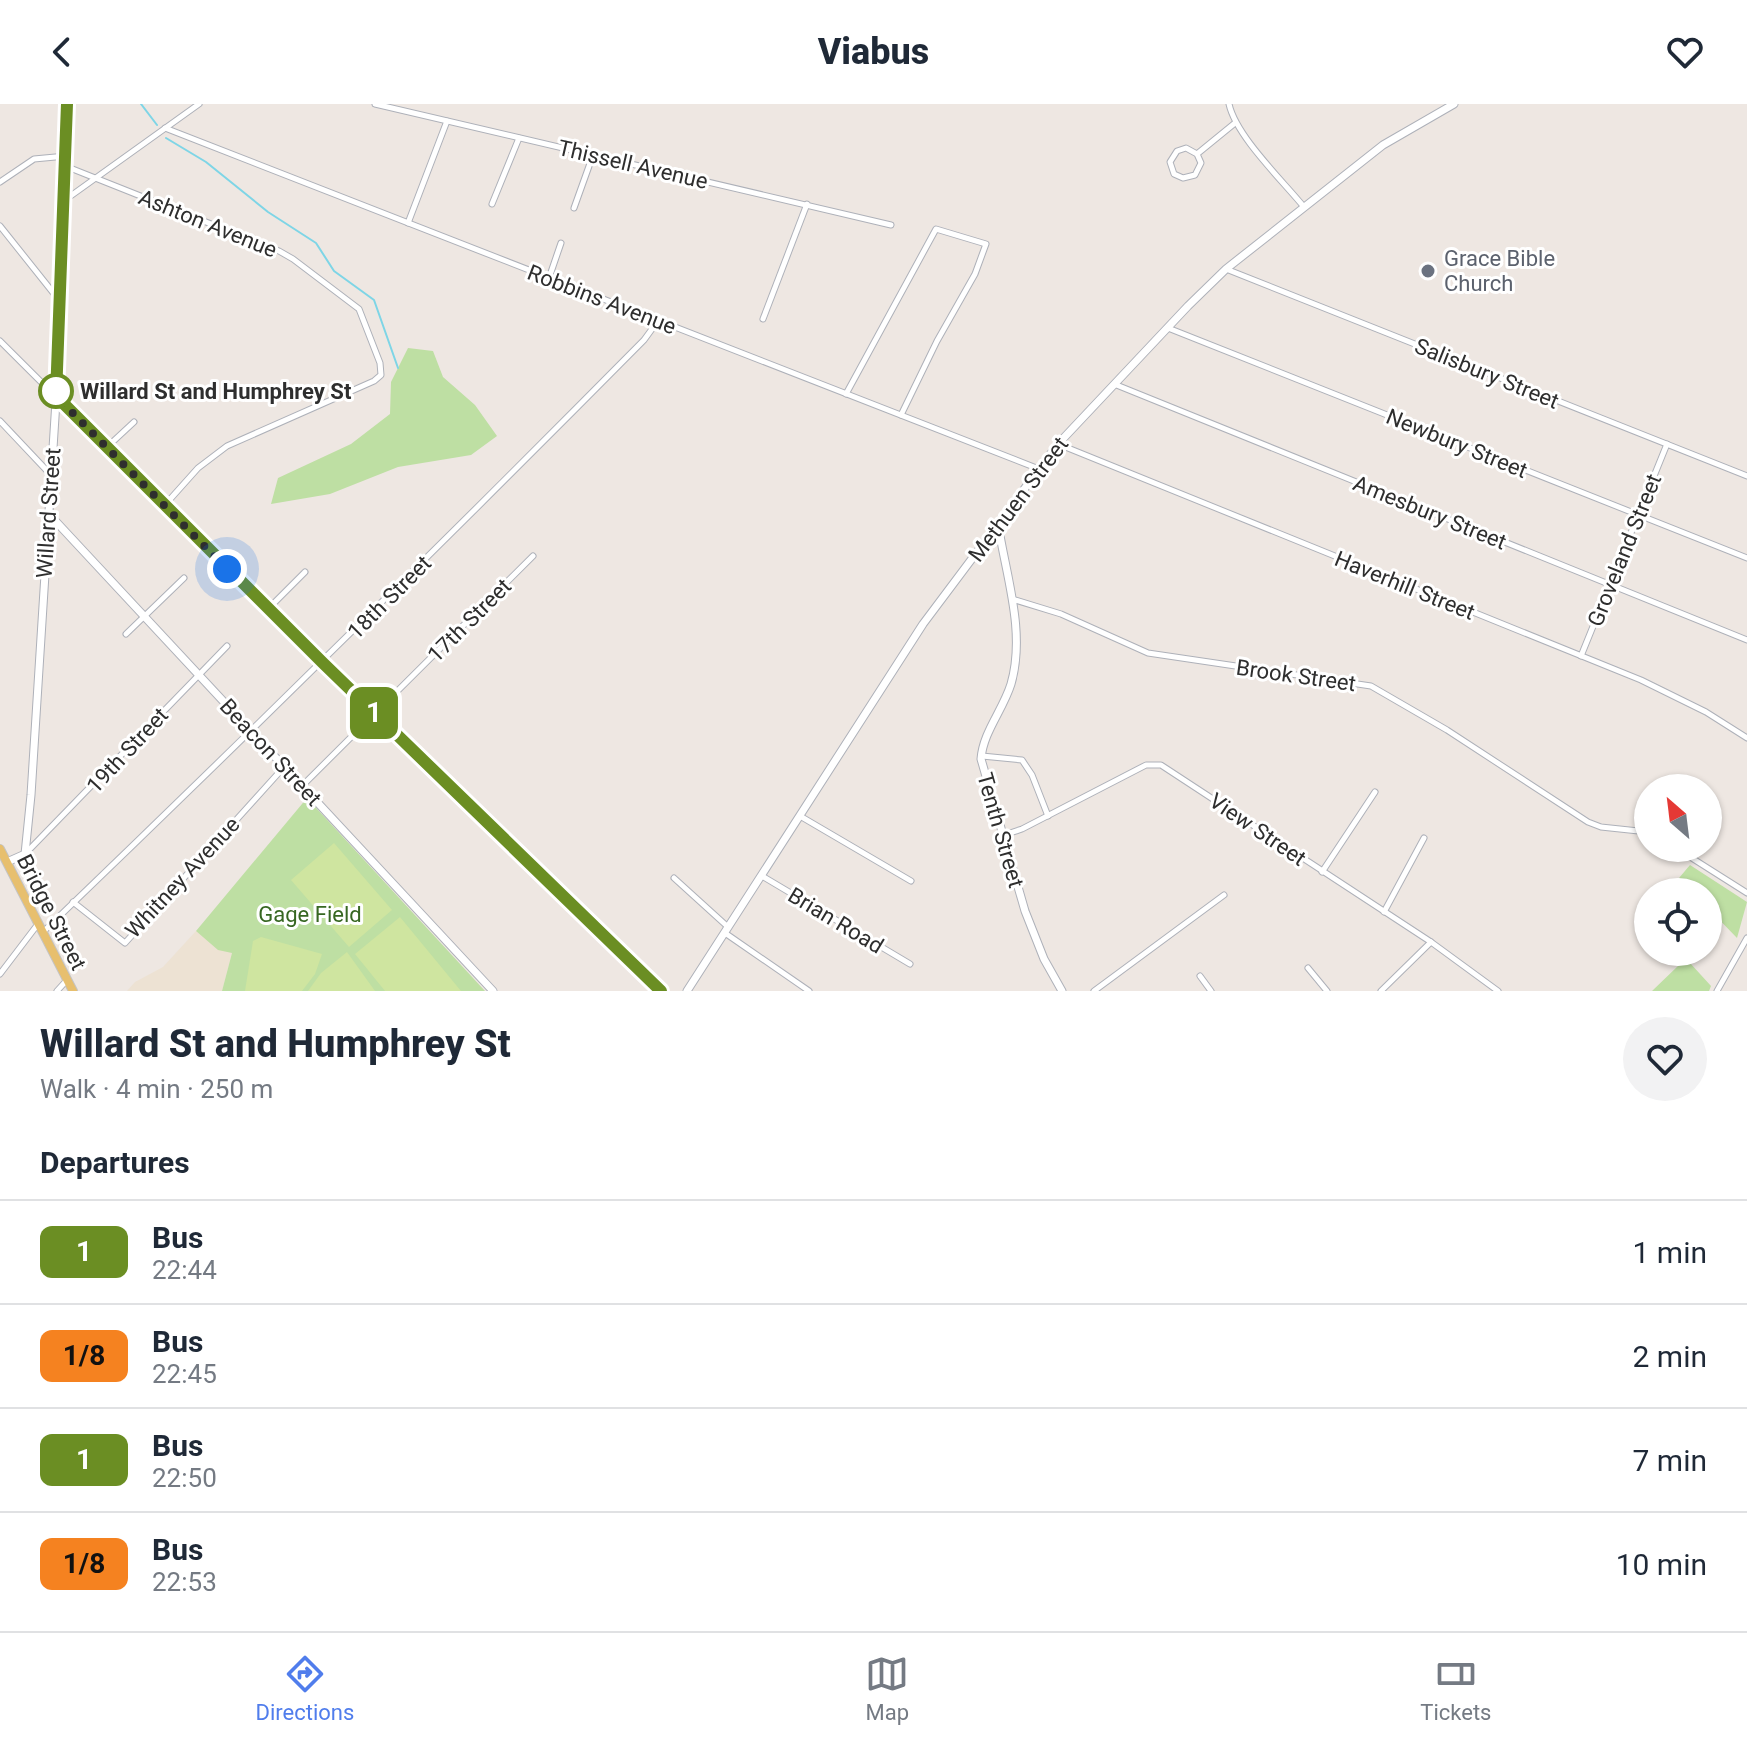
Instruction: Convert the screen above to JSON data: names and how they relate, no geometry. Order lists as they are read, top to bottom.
{
  "streets": {
    "main road": ["Bridge Street"],
    "street": [
      "Thissell Avenue",
      "Ashton Avenue",
      "Robbins Avenue",
      "Salisbury Street",
      "Newbury Street",
      "Methuen Street",
      "Amesbury Street",
      "Willard Street",
      "Groveland Street",
      "Haverhill Street",
      "18th Street",
      "17th Street",
      "Brook Street",
      "19th Street",
      "Beacon Street",
      "View Street",
      "Tenth Street",
      "Whitney Avenue",
      "Brian Road"
    ]
  },
  "crossings": [
    ["Ashton Avenue", "Willard Street"],
    ["Robbins Avenue", "Methuen Street"],
    ["Robbins Avenue", "18th Street"],
    ["Salisbury Street", "Methuen Street"],
    ["Salisbury Street", "Groveland Street"],
    ["Newbury Street", "Methuen Street"],
    ["Newbury Street", "Groveland Street"],
    ["Methuen Street", "Amesbury Street"],
    ["Methuen Street", "Haverhill Street"],
    ["Methuen Street", "Tenth Street"],
    ["Methuen Street", "Brian Road"],
    ["Amesbury Street", "Groveland Street"],
    ["Willard Street", "19th Street"],
    ["Willard Street", "Beacon Street"],
    ["Groveland Street", "Haverhill Street"],
    ["18th Street", "Beacon Street"],
    ["18th Street", "Whitney Avenue"],
    ["18th Street", "Bridge Street"],
    ["17th Street", "Beacon Street"],
    ["Brook Street", "Tenth Street"],
    ["19th Street", "Beacon Street"],
    ["Beacon Street", "Whitney Avenue"],
    ["View Street", "Tenth Street"]
  ],
  "parks": ["Gage Field"],
  "places": ["Grace Bible Church", "Willard St and Humphrey St"],
  "lines": ["bus line 1"],
  "north": "top left",
  "page": {
    "header": "Viabus",
    "on_map": "1",
    "heading": [
      ["Willard St and Humphrey St", "Walk · 4 min · 250 m"],
      "Departures"
    ],
    "list": [
      {
        "mark": "1",
        "name": "Bus",
        "note": "22:44",
        "value": "1 min"
      },
      {
        "mark": "1/8",
        "name": "Bus",
        "note": "22:45",
        "value": "2 min"
      },
      {
        "mark": "1",
        "name": "Bus",
        "note": "22:50",
        "value": "7 min"
      },
      {
        "mark": "1/8",
        "name": "Bus",
        "note": "22:53",
        "value": "10 min"
      }
    ],
    "tabs": ["Directions", "Map", "Tickets"]
  }
}
